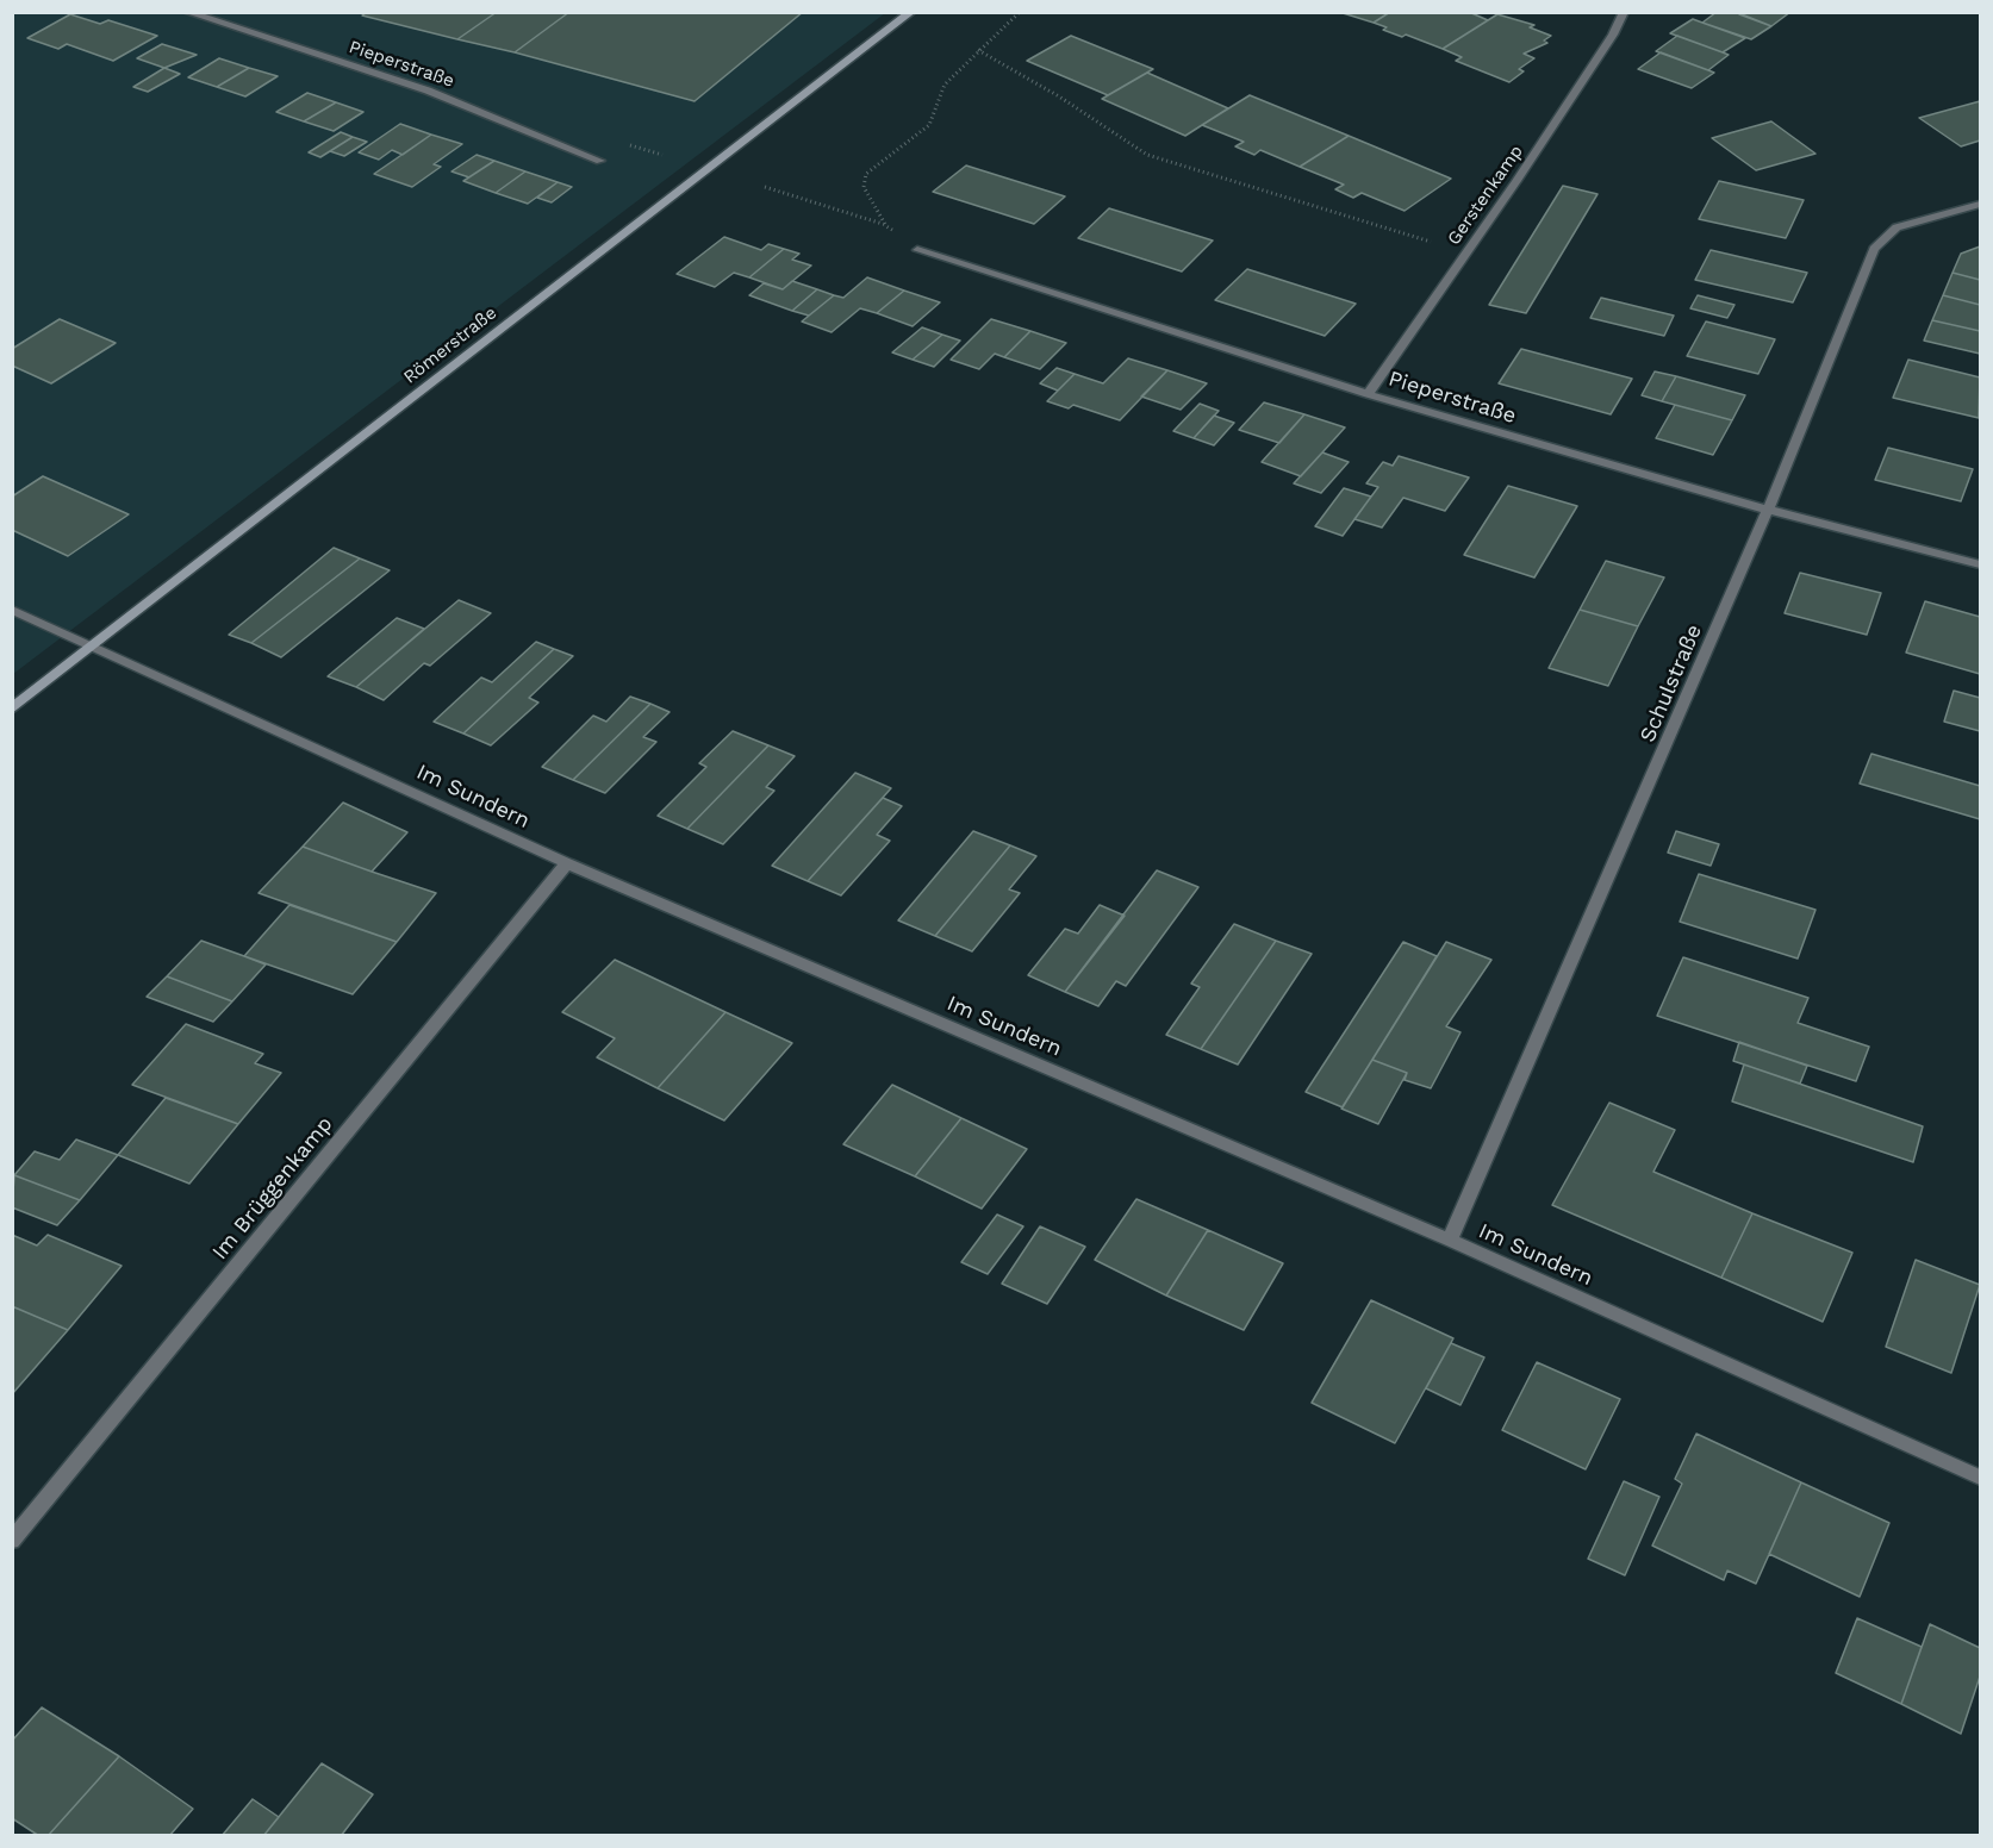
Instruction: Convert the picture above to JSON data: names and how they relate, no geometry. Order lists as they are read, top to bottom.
{
  "streets": {
    "main road": ["Römerstraße"],
    "street": [
      "Pieperstraße",
      "Gerstenkamp",
      "Schulstraße",
      "Im Sundern",
      "Im Brüggenkamp"
    ]
  },
  "crossings": [
    ["Pieperstraße", "Gerstenkamp"],
    ["Pieperstraße", "Schulstraße"],
    ["Römerstraße", "Im Sundern"],
    ["Schulstraße", "Im Sundern"],
    ["Im Sundern", "Im Brüggenkamp"]
  ]
}
